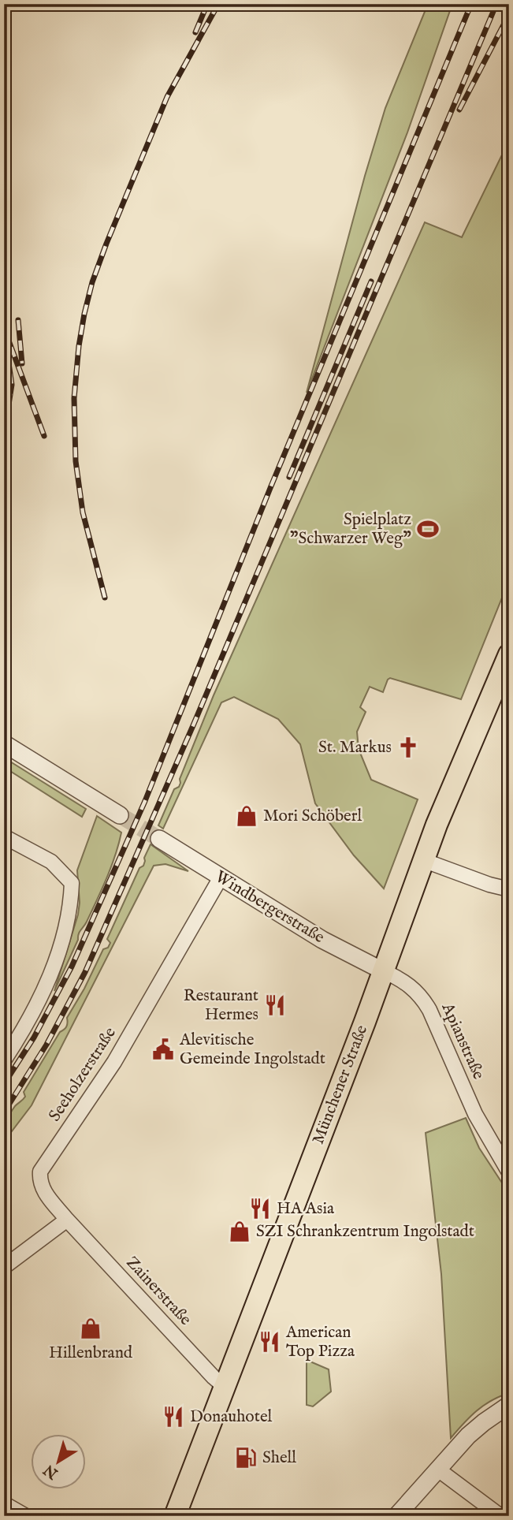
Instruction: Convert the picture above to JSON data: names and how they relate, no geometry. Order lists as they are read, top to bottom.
{
  "streets": {
    "main road": ["Münchener Straße"],
    "street": [
      "Windbergerstraße",
      "Apianstraße",
      "Seeholzerstraße",
      "Zainerstraße"
    ]
  },
  "crossings": [
    ["Windbergerstraße", "Apianstraße"],
    ["Windbergerstraße", "Seeholzerstraße"],
    ["Windbergerstraße", "Münchener Straße"],
    ["Apianstraße", "Münchener Straße"],
    ["Seeholzerstraße", "Zainerstraße"],
    ["Münchener Straße", "Zainerstraße"]
  ],
  "places": {
    "sports": ["Spielplatz \"Schwarzer Weg\""],
    "church": ["St. Markus"],
    "shop": ["Mori Schöberl", "SZI Schrankzentrum Ingolstadt", "Hillenbrand"],
    "restaurant": [
      "Restaurant Hermes",
      "HA Asia",
      "American Top Pizza",
      "Donauhotel"
    ],
    "public building": ["Alevitische Gemeinde Ingolstadt"],
    "fuel station": ["Shell"]
  },
  "north": "bottom left"
}
